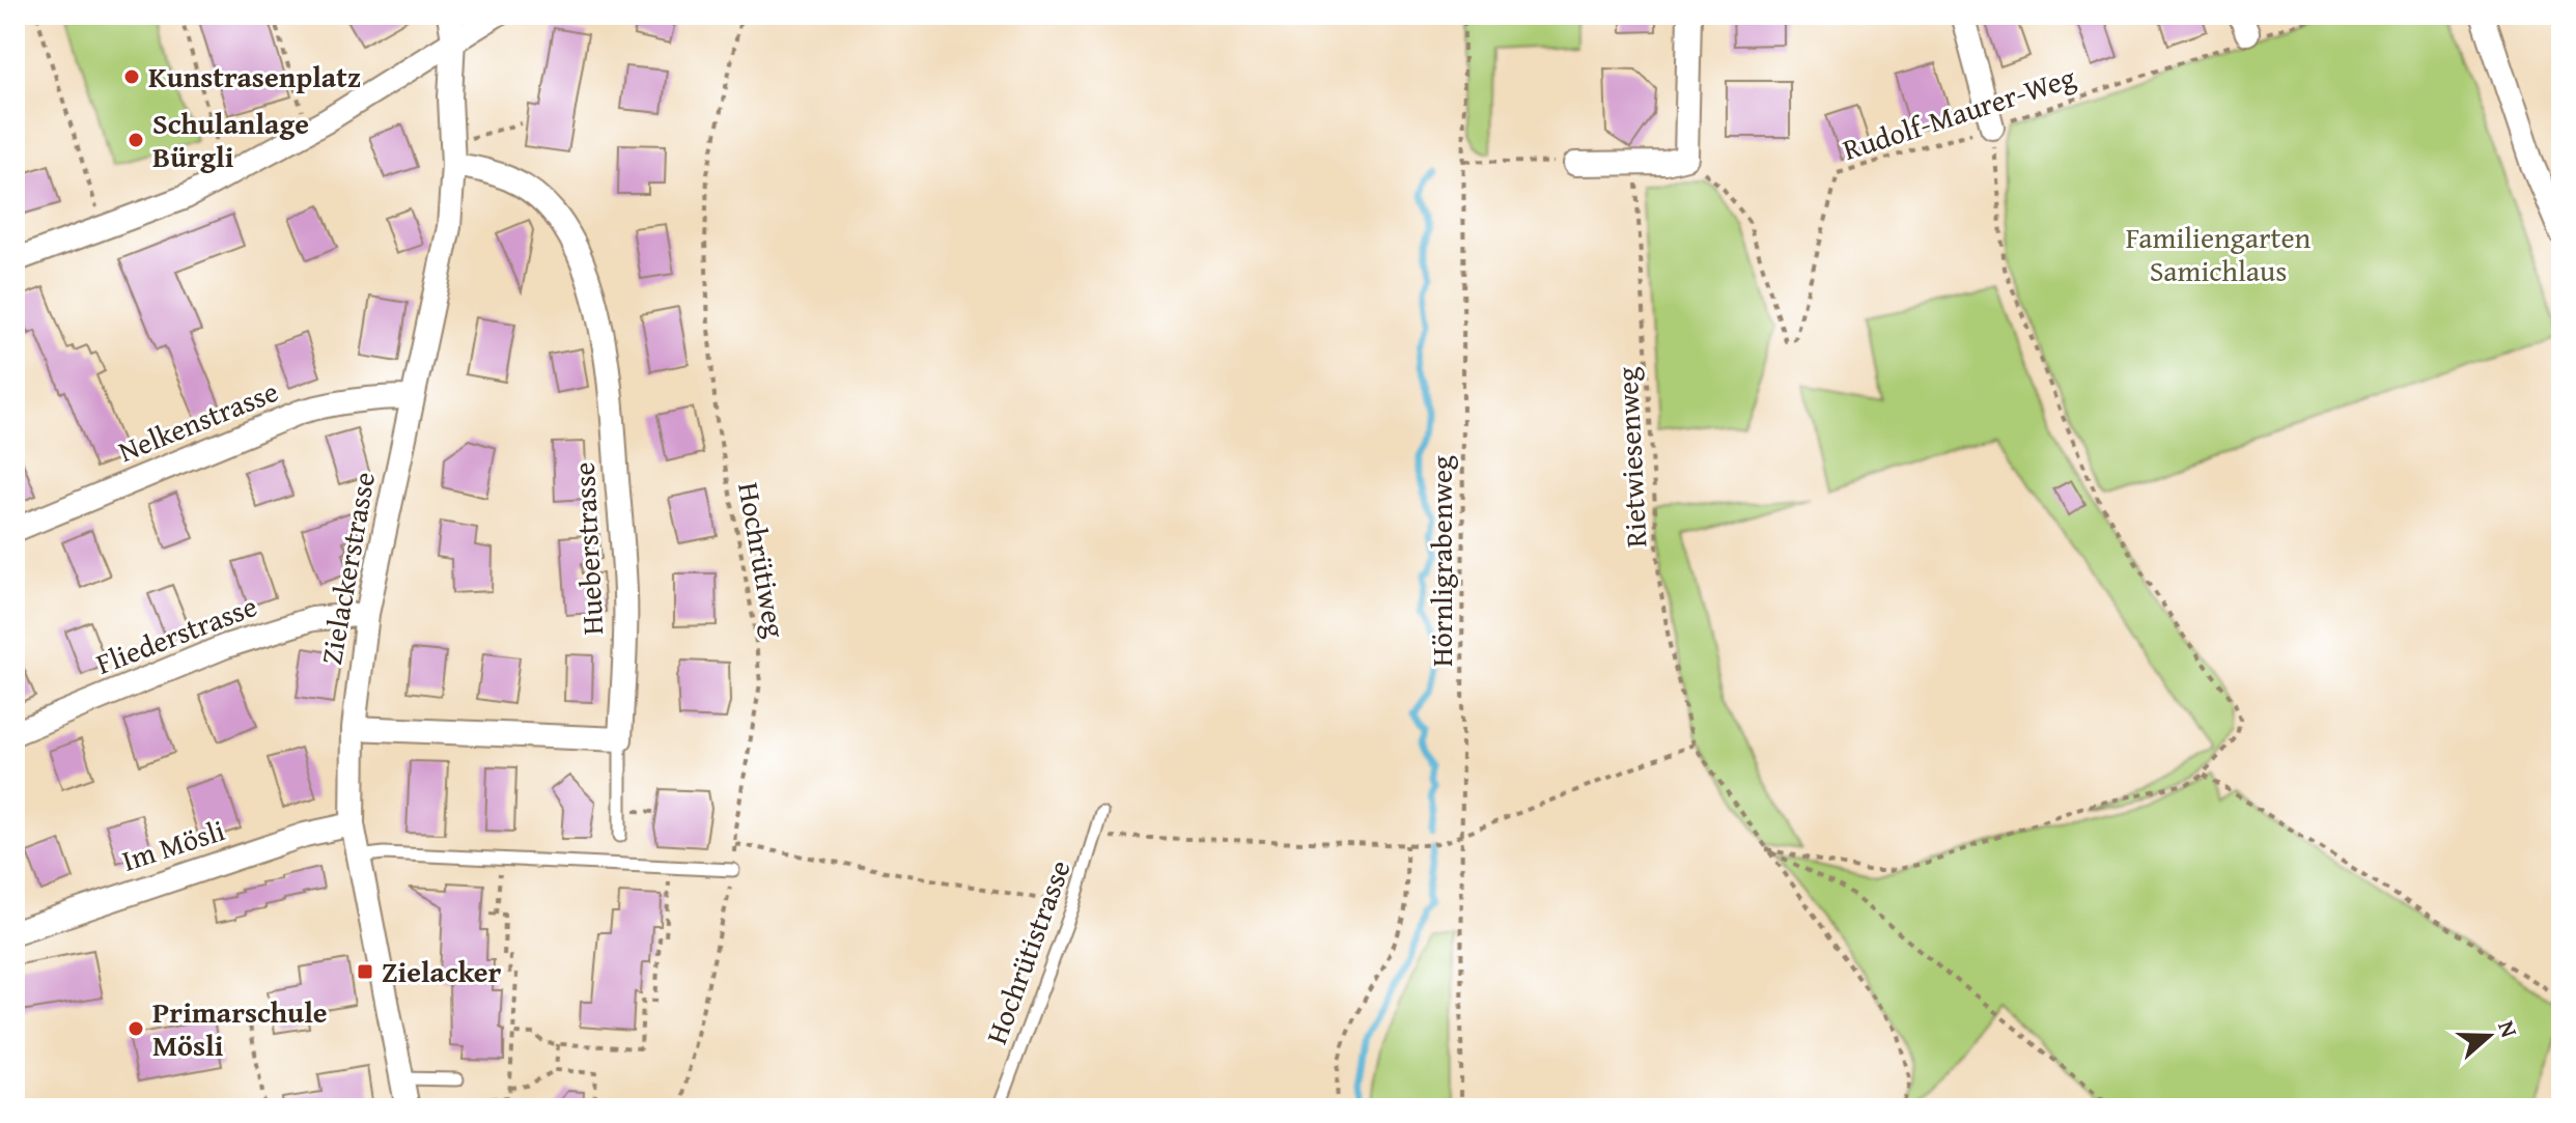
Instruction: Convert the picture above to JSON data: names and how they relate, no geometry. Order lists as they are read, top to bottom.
{
  "streets": {
    "street": [
      "Nelkenstrasse",
      "Hueberstrasse",
      "Zielackerstrasse",
      "Fliederstrasse",
      "Im Mösli"
    ],
    "lane": ["Hochrütistrasse"],
    "path": [
      "Rudolf-Maurer-Weg",
      "Rietwiesenweg",
      "Hochrütiweg",
      "Hörnligrabenweg"
    ]
  },
  "crossings": [
    ["Nelkenstrasse", "Zielackerstrasse"],
    ["Hueberstrasse", "Zielackerstrasse"],
    ["Zielackerstrasse", "Fliederstrasse"],
    ["Zielackerstrasse", "Im Mösli"]
  ],
  "parks": ["Familiengarten Samichlaus"],
  "places": {
    "other": ["Kunstrasenplatz", "Schulanlage Bürgli", "Primarschule Mösli"],
    "transit": ["Zielacker"]
  },
  "north": "right"
}
